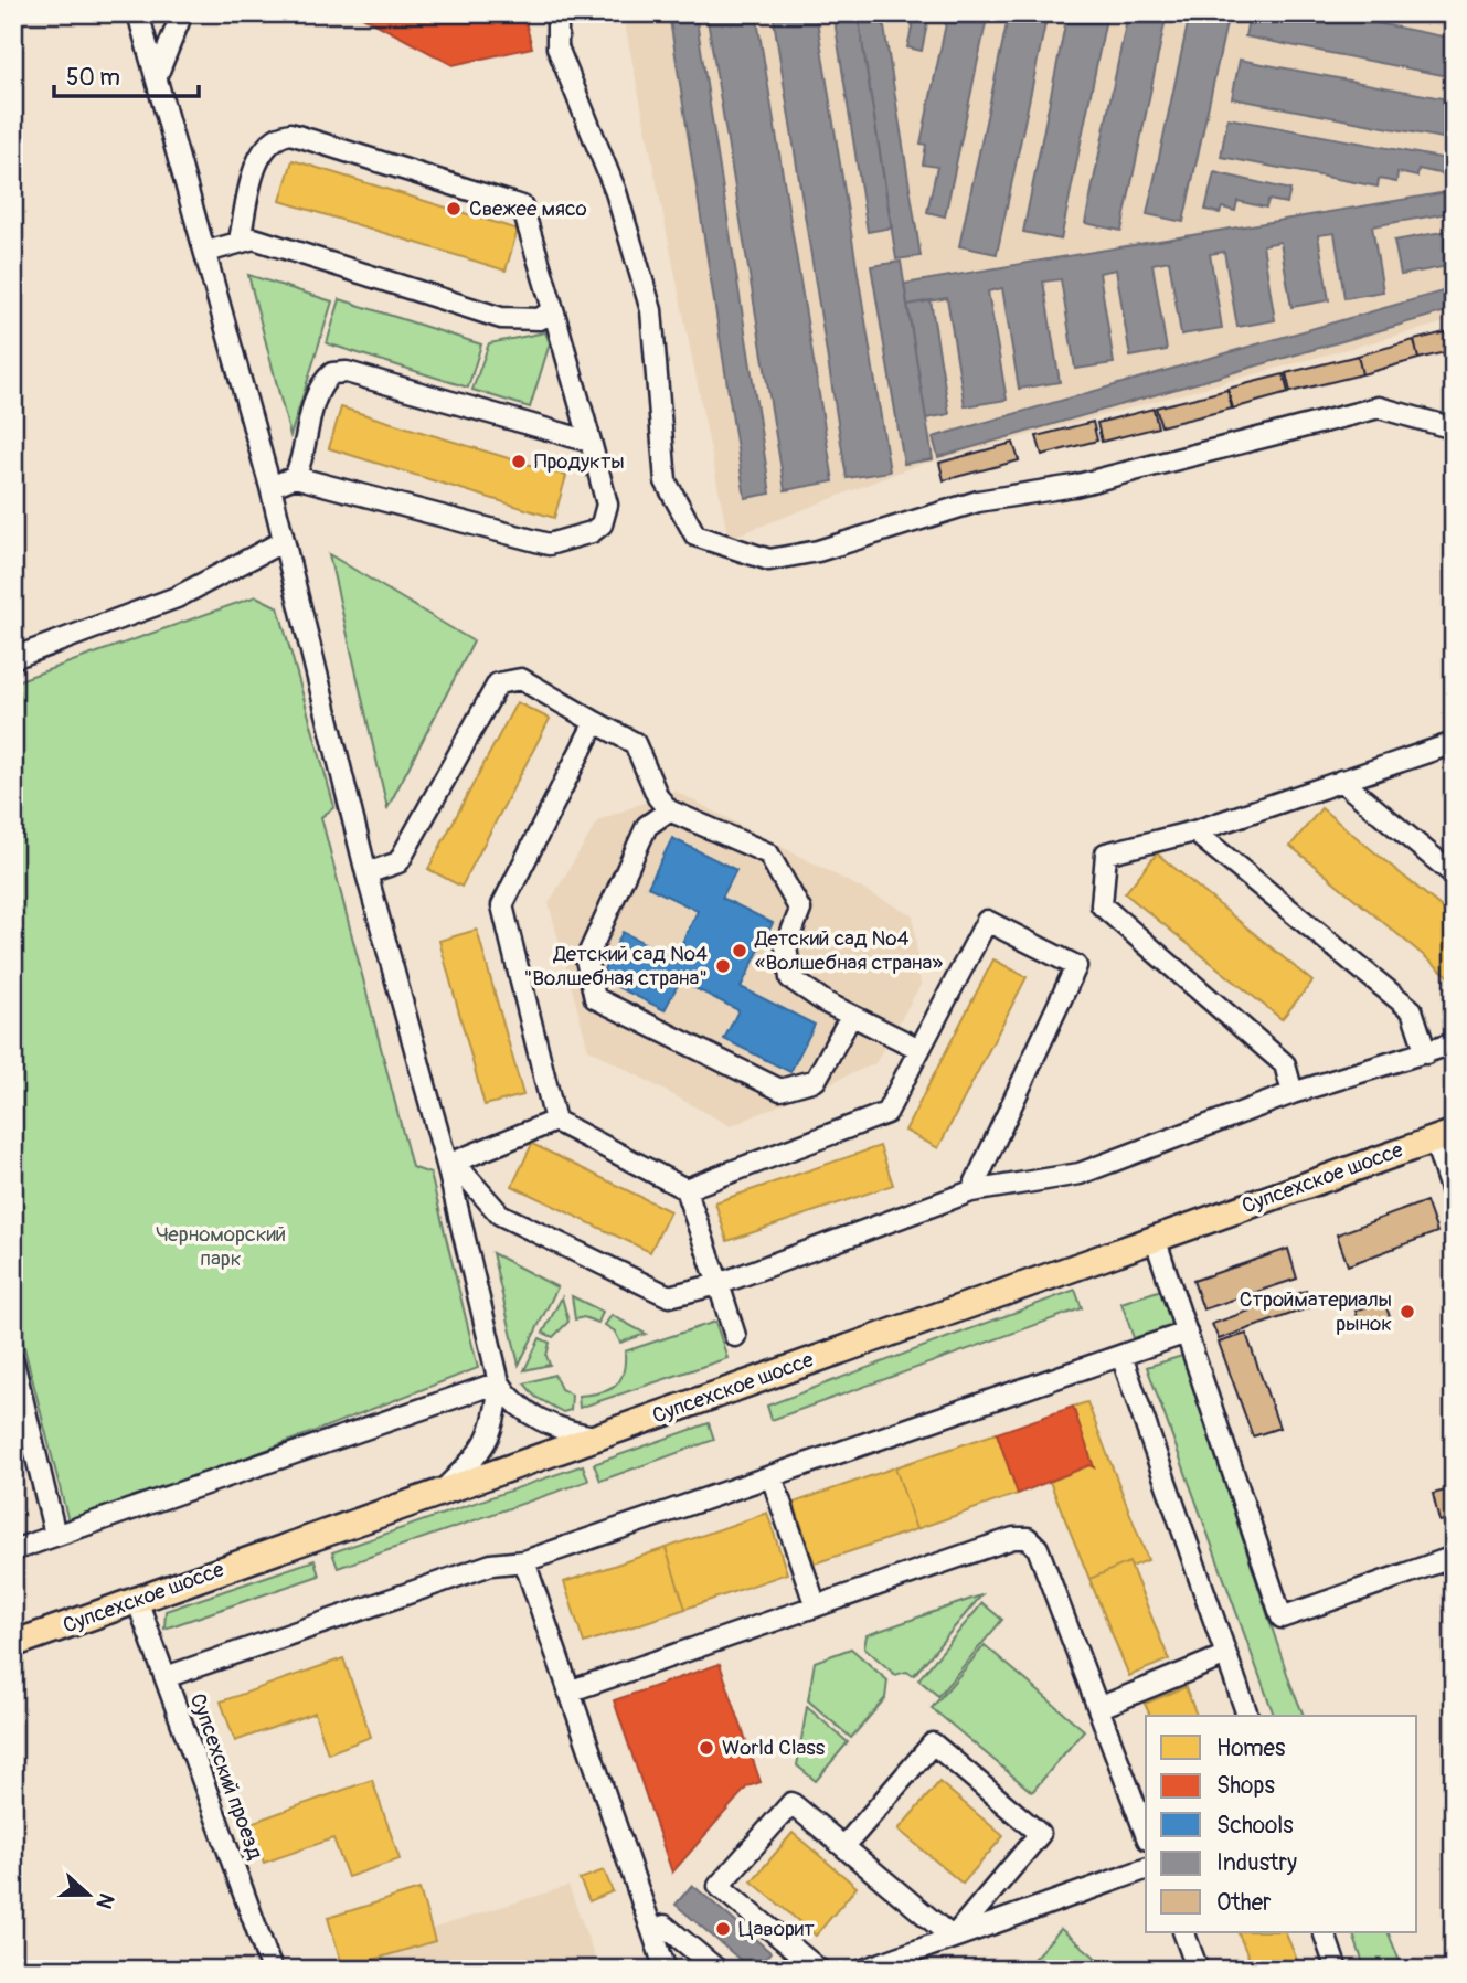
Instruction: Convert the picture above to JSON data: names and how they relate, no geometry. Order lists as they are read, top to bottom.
{
  "streets": {
    "main road": ["Супсехское шоссе"],
    "street": ["Супсехский проезд"]
  },
  "crossings": [
    ["Супсехское шоссе", "Супсехский проезд"]
  ],
  "parks": ["Черноморский парк"],
  "places": [
    "Свежее мясо",
    "Продукты",
    "Детский сад №4 «Волшебная страна»",
    "Детский сад №4 \"Волшебная страна\"",
    "Стройматериалы рынок",
    "World Class",
    "Цаворит"
  ],
  "legend": [
    "Homes",
    "Shops",
    "Schools",
    "Industry",
    "Other"
  ],
  "scale_bar": "50 m",
  "north": "right"
}
